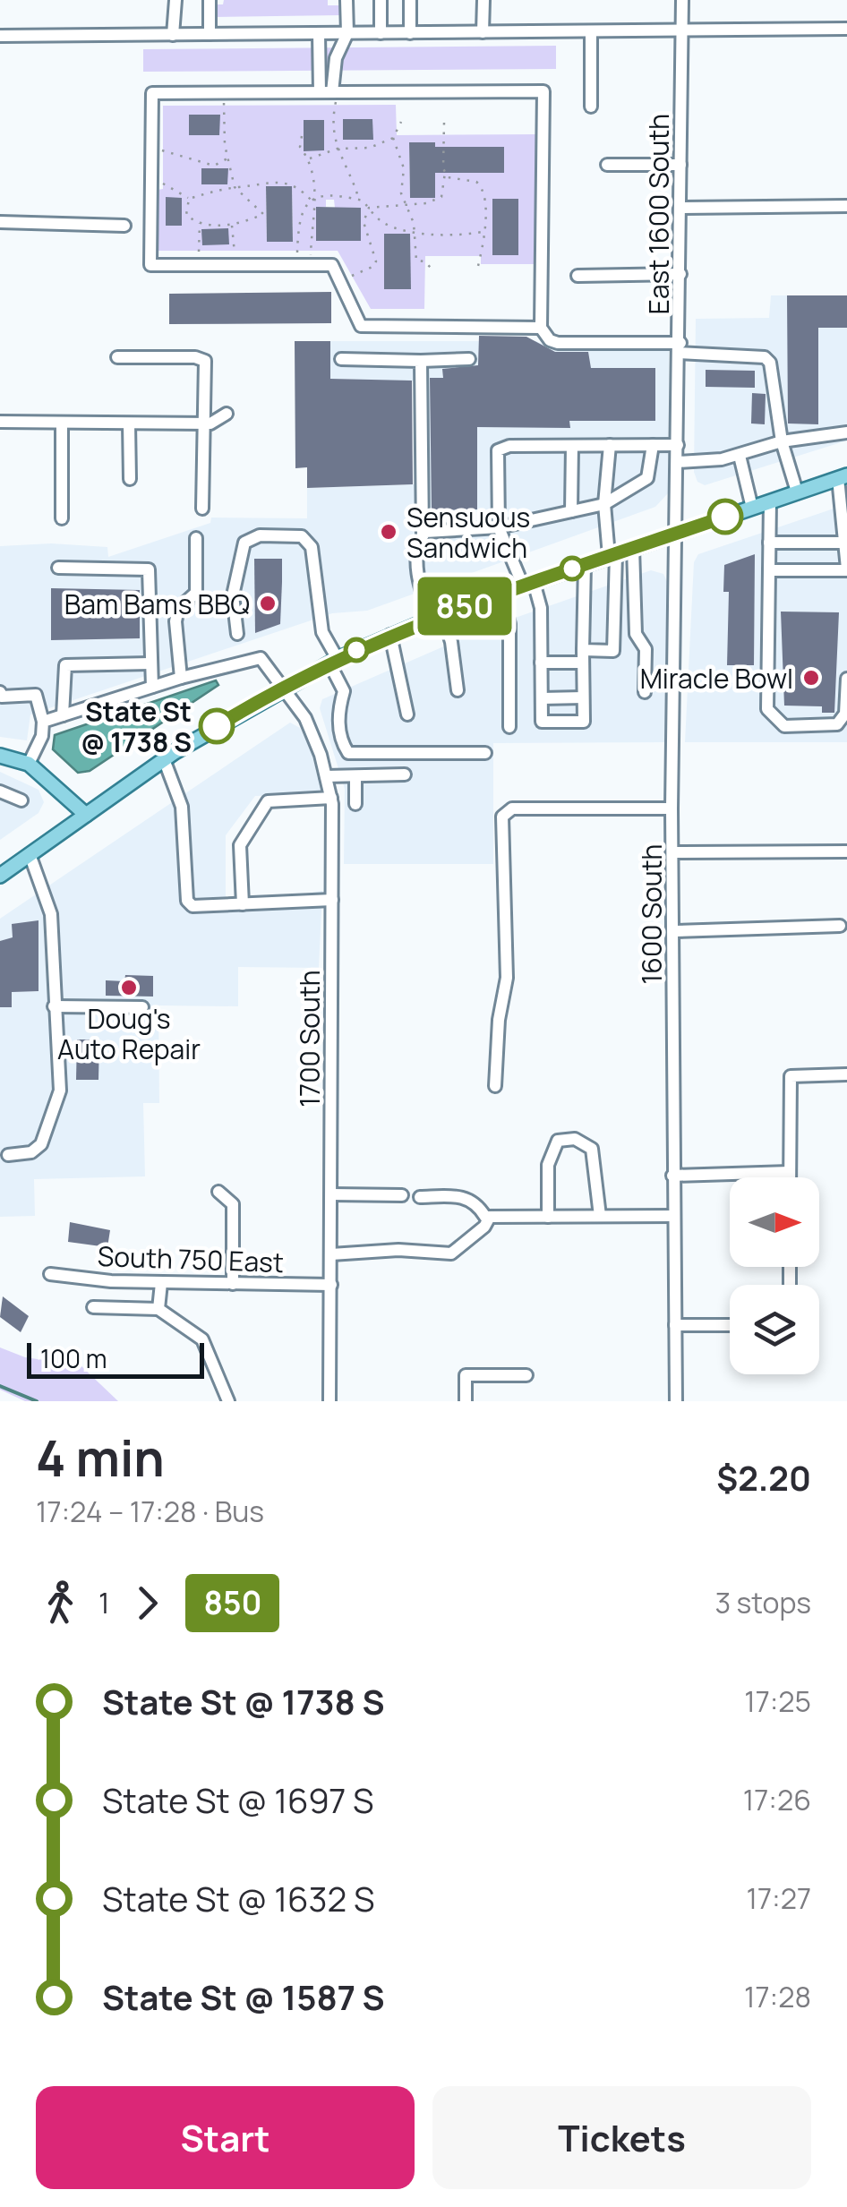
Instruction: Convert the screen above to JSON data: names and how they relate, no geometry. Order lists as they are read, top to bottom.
{
  "streets": {
    "street": [
      "East 1600 South",
      "1600 South",
      "1700 South",
      "South 750 East"
    ]
  },
  "crossings": [
    ["East 1600 South", "1600 South"],
    ["1700 South", "South 750 East"]
  ],
  "places": [
    "Sensuous Sandwich",
    "Bam Bams BBQ",
    "Miracle Bowl",
    "State St @ 1738 S",
    "Doug's Auto Repair"
  ],
  "lines": ["bus line 850"],
  "scale_bar": "100 m",
  "north": "right",
  "page": {
    "on_map": "850",
    "scale": "100 m",
    "heading": ["4 min", "17:24 – 17:28 · Bus", "$2.20"],
    "legs": ["1", "850", "3 stops"],
    "list": [
      {
        "name": "State St @ 1738 S",
        "value": "17:25"
      },
      {
        "name": "State St @ 1697 S",
        "value": "17:26"
      },
      {
        "name": "State St @ 1632 S",
        "value": "17:27"
      },
      {
        "name": "State St @ 1587 S",
        "value": "17:28"
      }
    ],
    "buttons": ["Start", "Tickets"]
  }
}
